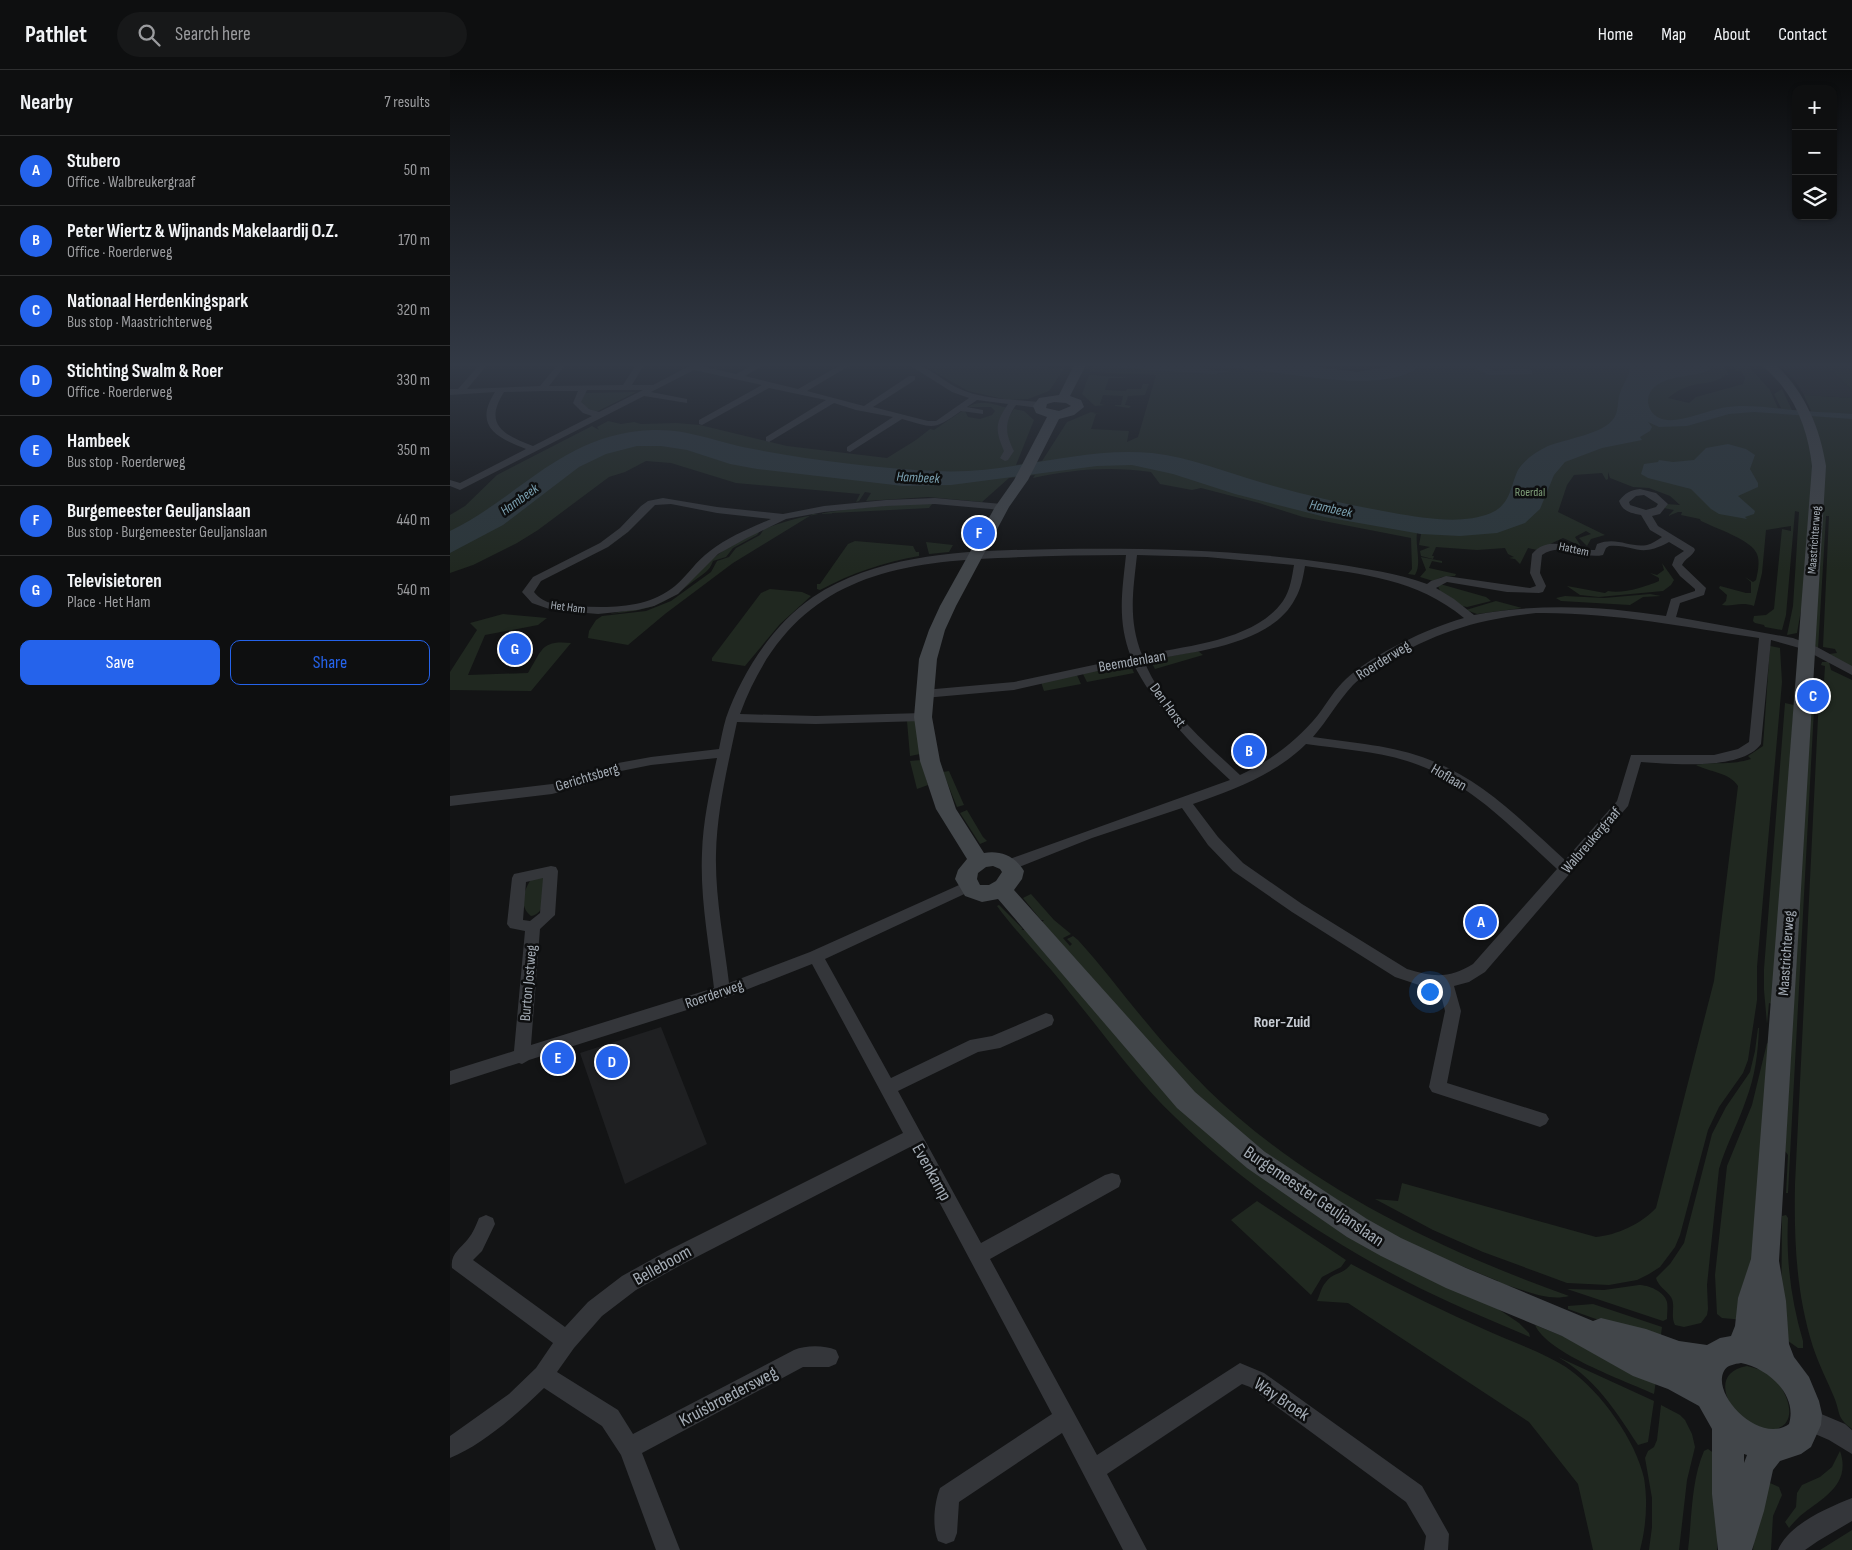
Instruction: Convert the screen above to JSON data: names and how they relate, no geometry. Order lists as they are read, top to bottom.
{
  "streets": {
    "main road": ["Maastrichterweg", "Burgemeester Geuljanslaan"],
    "street": [
      "Hattem",
      "Het Ham",
      "Roerderweg",
      "Beemdenlaan",
      "Den Horst",
      "Gerichtsberg",
      "Hoflaan",
      "Walbreukergraaf",
      "Burton Jostweg",
      "Evenkamp",
      "Belleboom",
      "Kruisbroedersweg",
      "Way Broek"
    ]
  },
  "crossings": [
    ["Maastrichterweg", "Roerderweg"],
    ["Maastrichterweg", "Burgemeester Geuljanslaan"],
    ["Roerderweg", "Den Horst"],
    ["Roerderweg", "Hoflaan"],
    ["Roerderweg", "Walbreukergraaf"],
    ["Roerderweg", "Burton Jostweg"],
    ["Roerderweg", "Evenkamp"],
    ["Roerderweg", "Burgemeester Geuljanslaan"],
    ["Beemdenlaan", "Den Horst"],
    ["Hoflaan", "Walbreukergraaf"],
    ["Evenkamp", "Belleboom"],
    ["Evenkamp", "Way Broek"]
  ],
  "districts": ["Roer-Zuid"],
  "water": ["Hambeek"],
  "parks": ["Roerdal"],
  "page": {
    "header": "Pathlet",
    "search": "Search here",
    "nav": [
      "Home",
      "Map",
      "About",
      "Contact"
    ],
    "heading": ["Nearby", "7 results"],
    "map_buttons": ["+", "−"],
    "list": [
      {
        "mark": "A",
        "name": "Stubero",
        "note": "Office · Walbreukergraaf",
        "value": "50 m"
      },
      {
        "mark": "B",
        "name": "Peter Wiertz & Wijnands Makelaardij O.Z.",
        "note": "Office · Roerderweg",
        "value": "170 m"
      },
      {
        "mark": "C",
        "name": "Nationaal Herdenkingspark",
        "note": "Bus stop · Maastrichterweg",
        "value": "320 m"
      },
      {
        "mark": "D",
        "name": "Stichting Swalm & Roer",
        "note": "Office · Roerderweg",
        "value": "330 m"
      },
      {
        "mark": "E",
        "name": "Hambeek",
        "note": "Bus stop · Roerderweg",
        "value": "350 m"
      },
      {
        "mark": "F",
        "name": "Burgemeester Geuljanslaan",
        "note": "Bus stop · Burgemeester Geuljanslaan",
        "value": "440 m"
      },
      {
        "mark": "G",
        "name": "Televisietoren",
        "note": "Place · Het Ham",
        "value": "540 m"
      }
    ],
    "pins": [
      "F",
      "G",
      "C",
      "B",
      "A",
      "E",
      "D"
    ],
    "buttons": ["Save", "Share"]
  }
}
